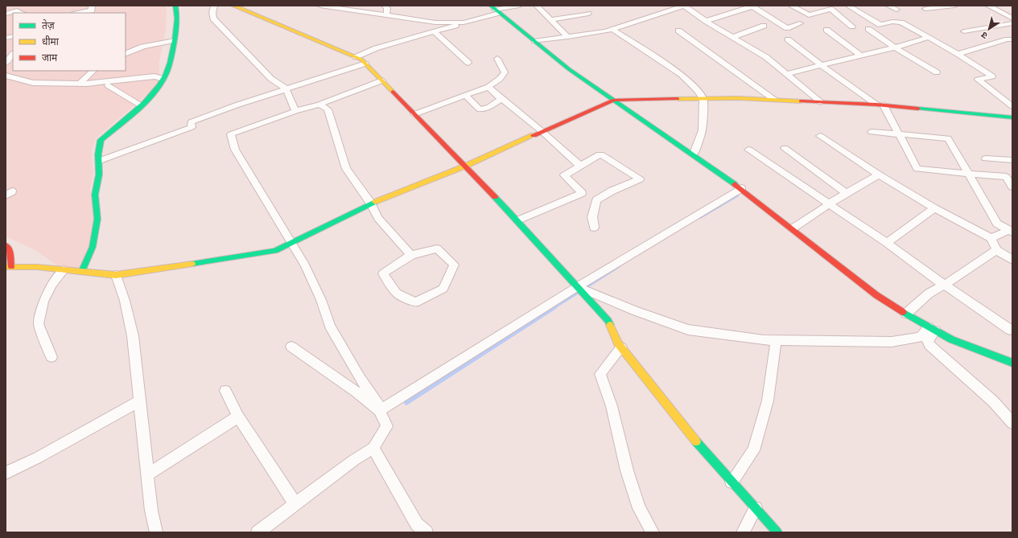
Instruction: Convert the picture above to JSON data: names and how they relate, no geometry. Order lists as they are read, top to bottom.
{
  "legend": ["तेज़", "धीमा", "जाम"],
  "north": "bottom left"
}
